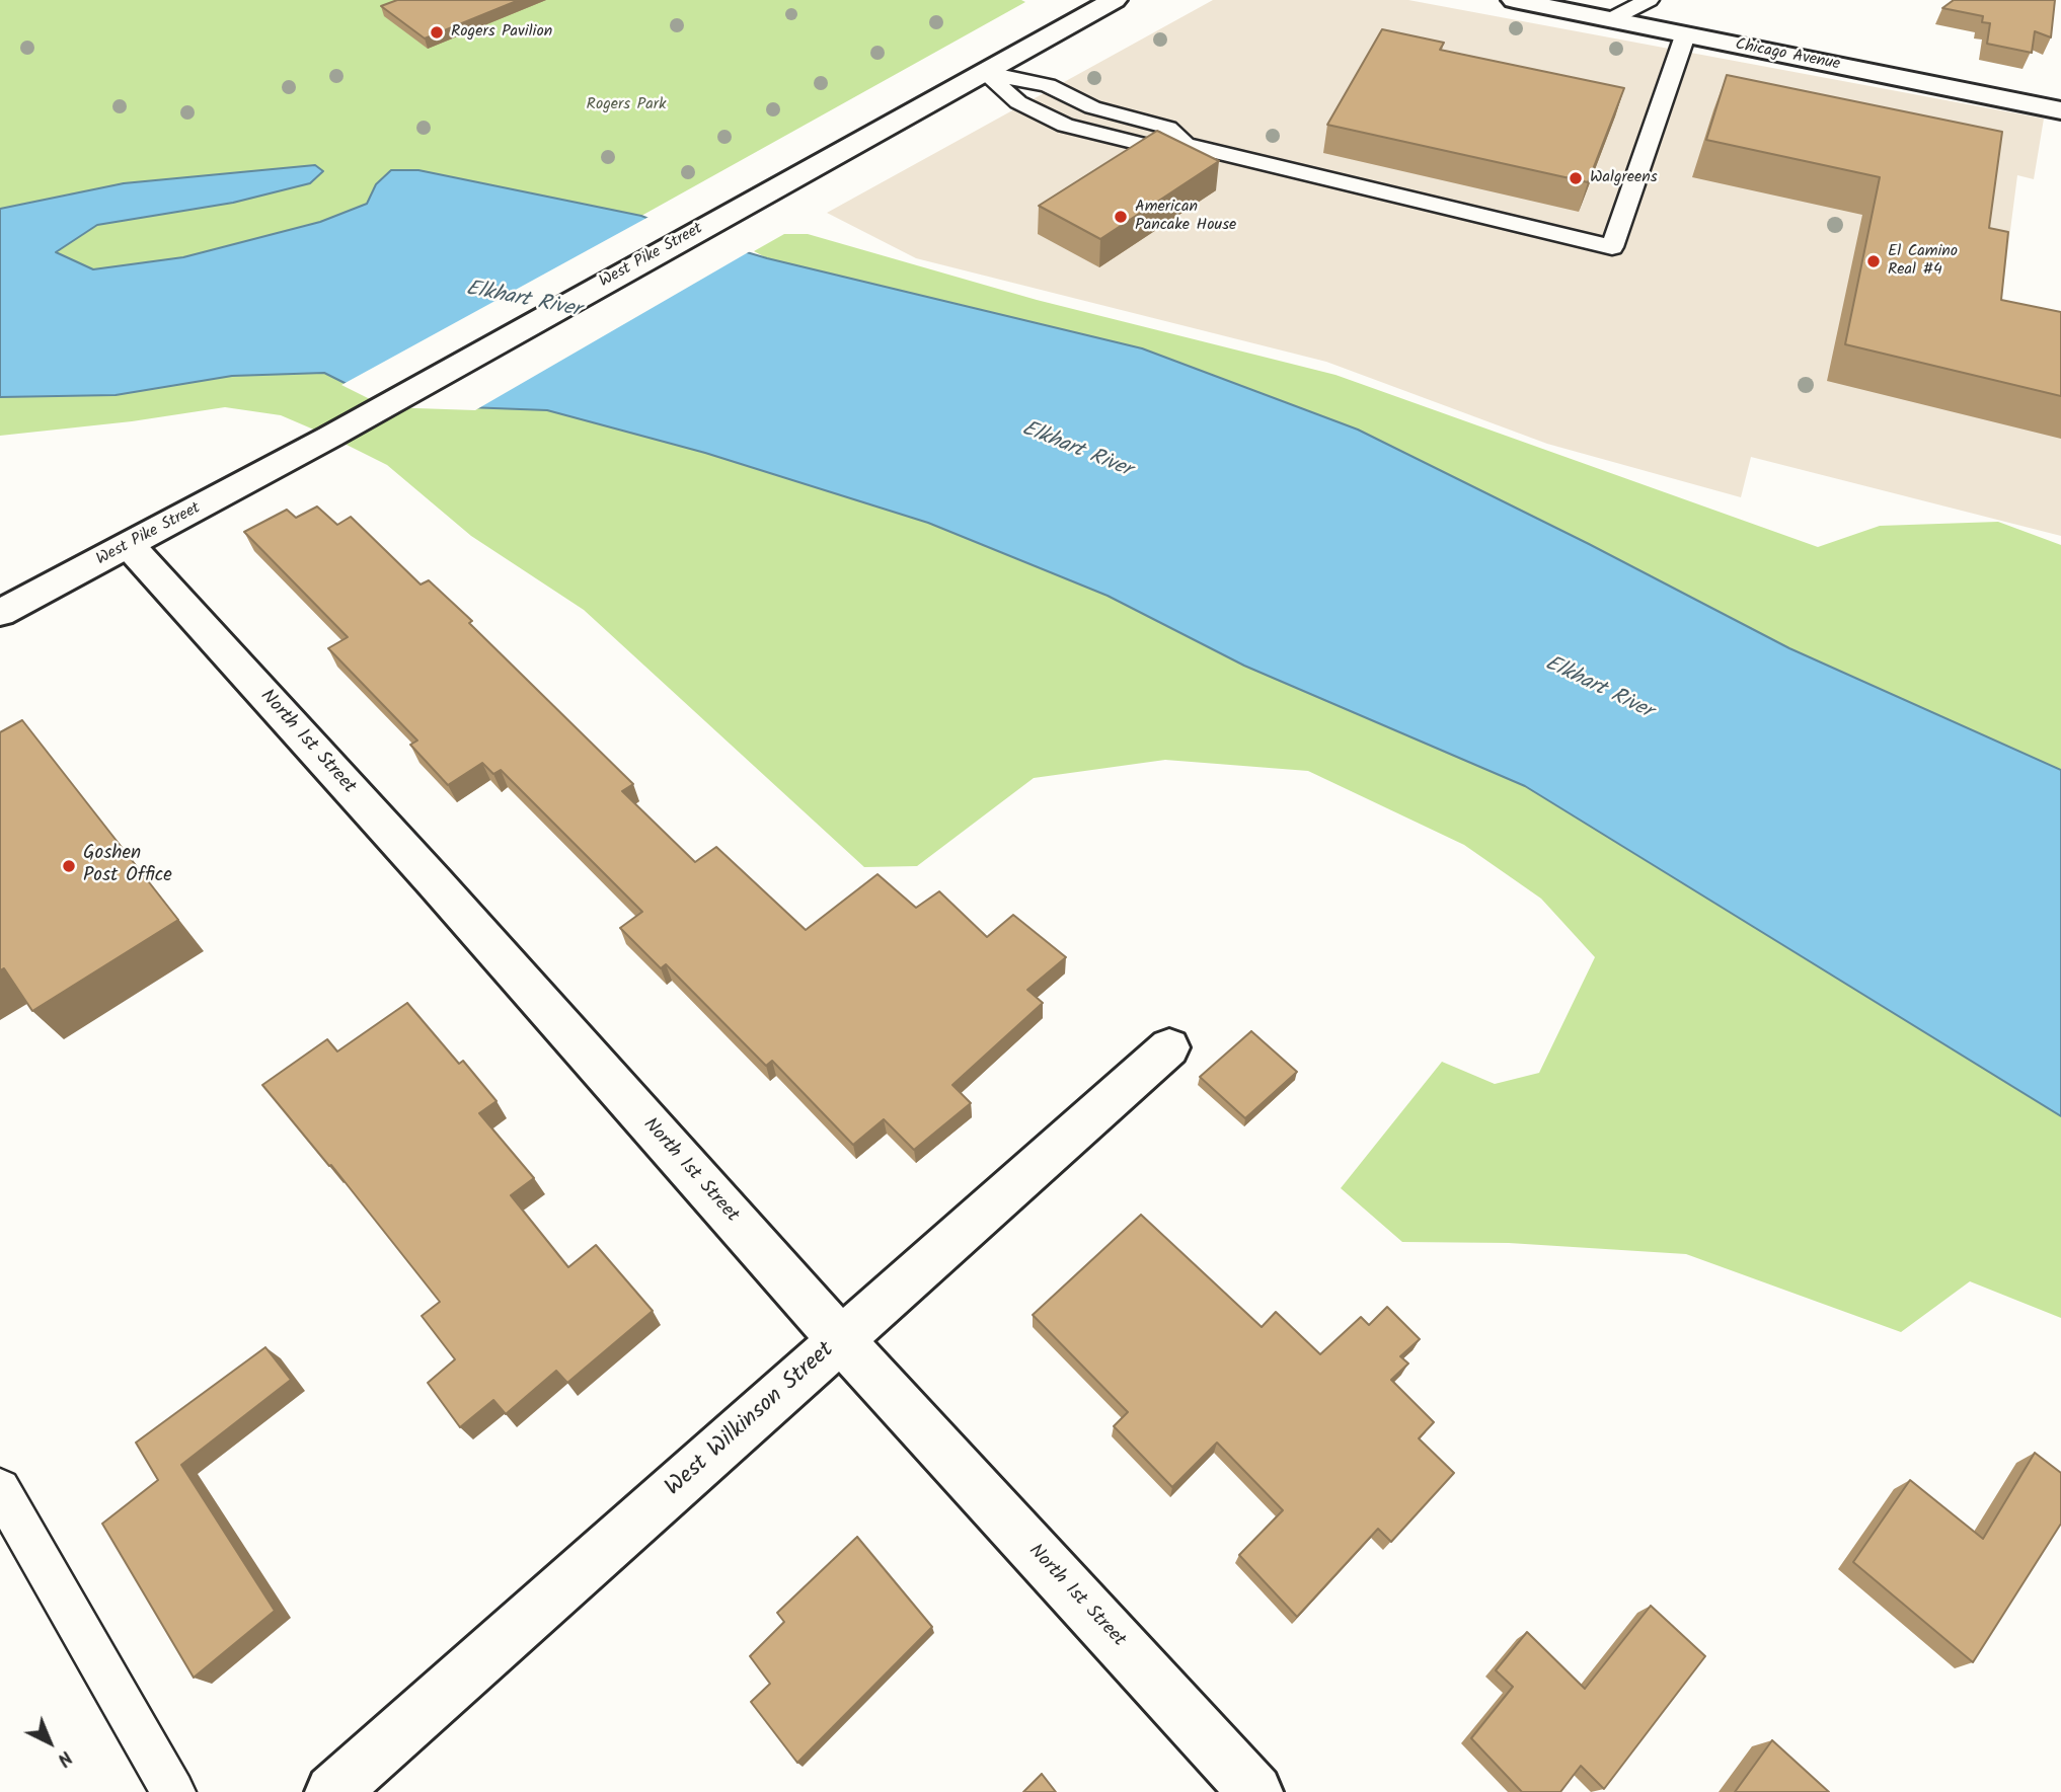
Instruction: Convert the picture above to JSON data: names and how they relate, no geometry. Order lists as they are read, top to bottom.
{
  "streets": {
    "main road": [
      "Chicago Avenue",
      "West Pike Street",
      "North 1st Street",
      "West Wilkinson Street"
    ]
  },
  "crossings": [
    ["West Pike Street", "North 1st Street"],
    ["North 1st Street", "West Wilkinson Street"]
  ],
  "water": ["Elkhart River"],
  "parks": ["Rogers Park"],
  "places": [
    "Rogers Pavilion",
    "Walgreens",
    "American Pancake House",
    "El Camino Real #4",
    "Goshen Post Office"
  ],
  "north": "bottom right"
}
